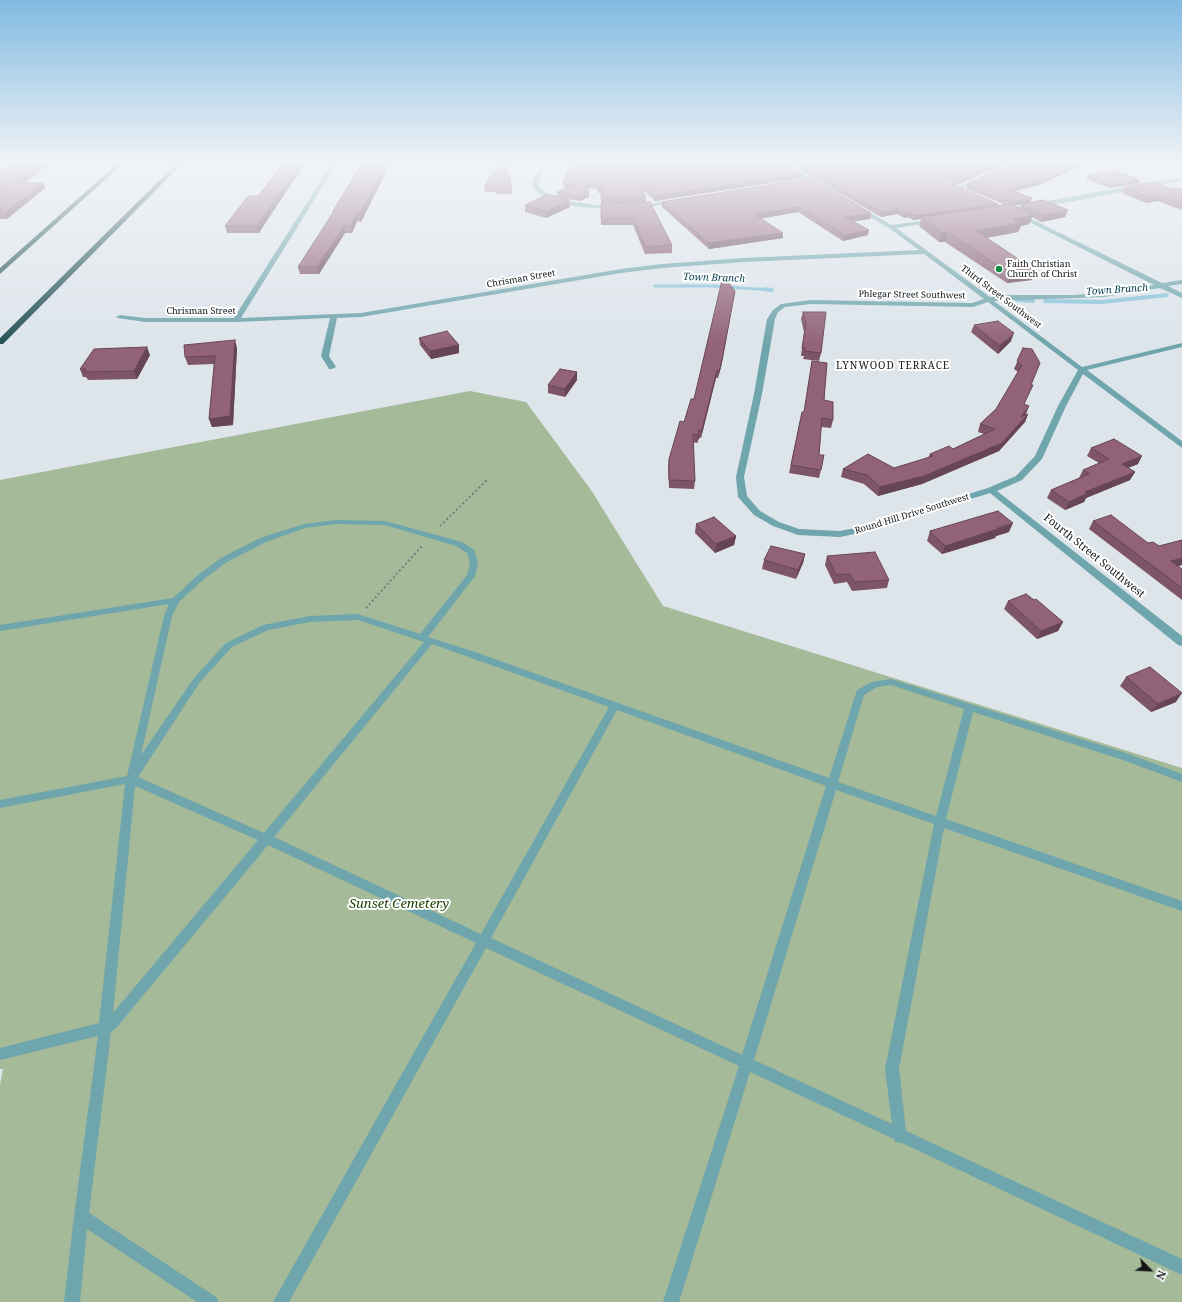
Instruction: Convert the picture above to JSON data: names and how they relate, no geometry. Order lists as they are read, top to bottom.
{
  "streets": {
    "street": [
      "Chrisman Street",
      "Phlegar Street Southwest",
      "Third Street Southwest",
      "Round Hill Drive Southwest",
      "Fourth Street Southwest"
    ]
  },
  "crossings": [
    ["Chrisman Street", "Third Street Southwest"],
    ["Phlegar Street Southwest", "Third Street Southwest"],
    ["Phlegar Street Southwest", "Round Hill Drive Southwest"],
    ["Third Street Southwest", "Round Hill Drive Southwest"],
    ["Round Hill Drive Southwest", "Fourth Street Southwest"]
  ],
  "districts": ["LYNWOOD TERRACE"],
  "water": ["Town Branch"],
  "parks": ["Sunset Cemetery"],
  "places": ["Faith Christian Church of Christ"],
  "north": "bottom right"
}
